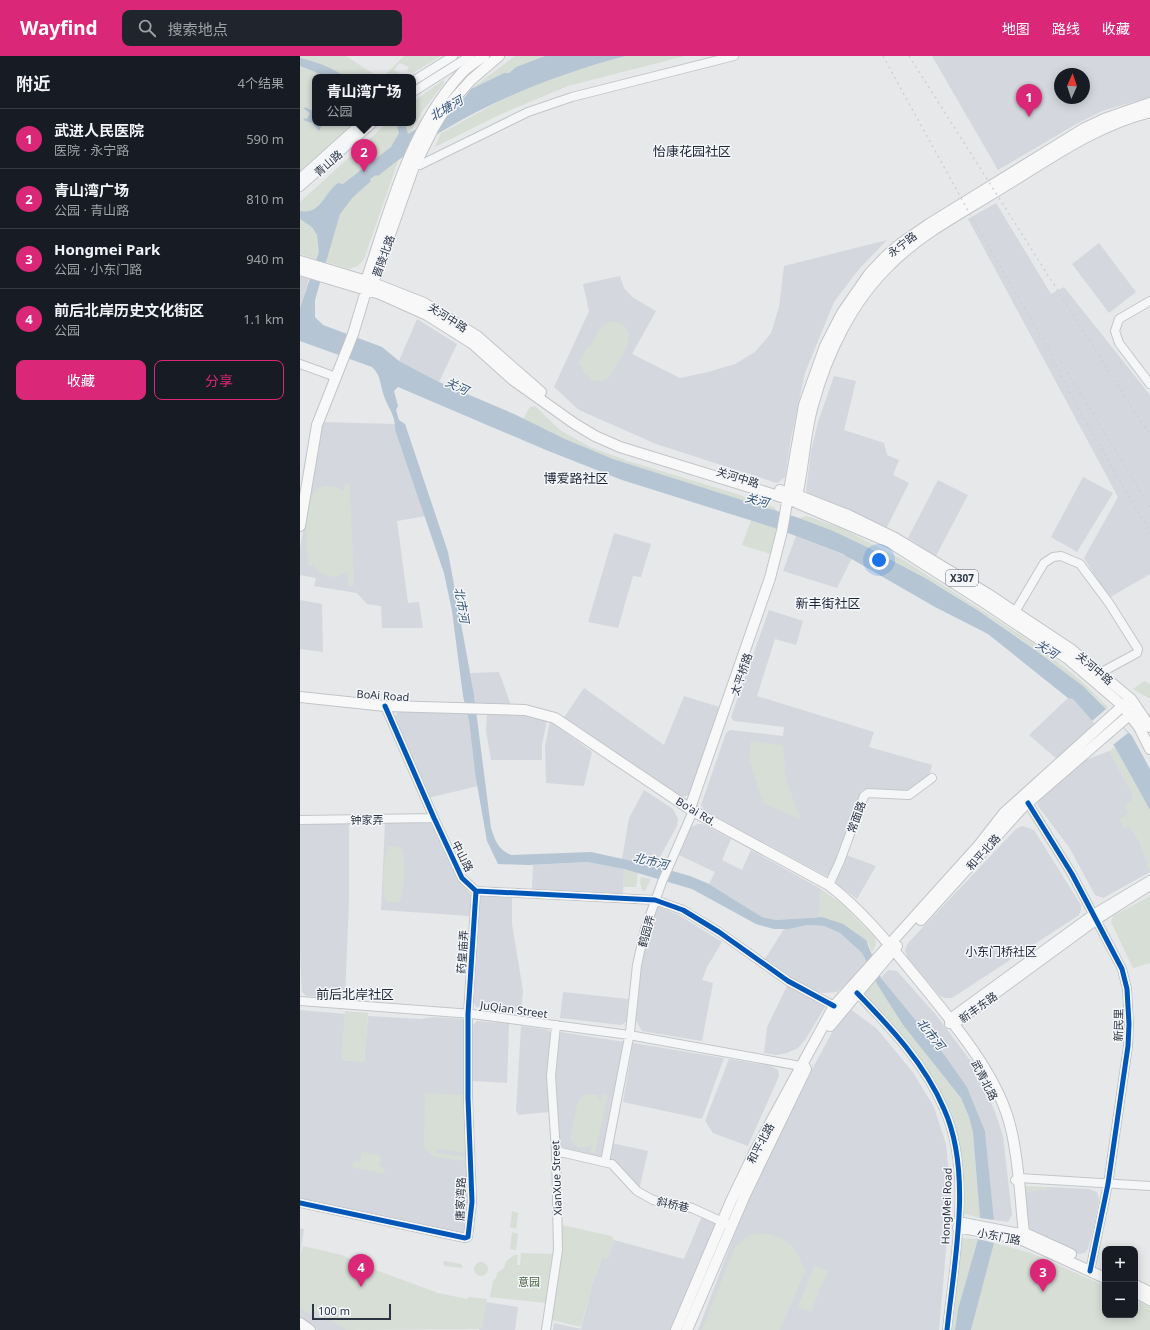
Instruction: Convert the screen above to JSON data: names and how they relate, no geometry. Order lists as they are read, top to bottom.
{
  "streets": {
    "main road": [
      "永宁路",
      "晋陵北路",
      "关河中路",
      "X307",
      "太平桥路",
      "BoAi Road",
      "Bo'ai Rd.",
      "和平北路",
      "武青北路",
      "小东门路"
    ],
    "street": [
      "青山路",
      "常面路",
      "钟家弄",
      "中山路",
      "鹤园弄",
      "药皇庙弄",
      "新丰东路",
      "JuQian Street",
      "新民里",
      "XianXue Street",
      "唐家湾路",
      "斜桥巷",
      "HongMei Road"
    ]
  },
  "crossings": [
    ["永宁路", "关河中路"],
    ["永宁路", "太平桥路"],
    ["晋陵北路", "关河中路"],
    ["关河中路", "太平桥路"],
    ["太平桥路", "Bo'ai Rd."],
    ["太平桥路", "鹤园弄"],
    ["BoAi Road", "Bo'ai Rd."],
    ["BoAi Road", "中山路"],
    ["Bo'ai Rd.", "常面路"],
    ["Bo'ai Rd.", "和平北路"],
    ["Bo'ai Rd.", "鹤园弄"],
    ["Bo'ai Rd.", "武青北路"],
    ["钟家弄", "中山路"],
    ["和平北路", "JuQian Street"],
    ["和平北路", "新民里"],
    ["和平北路", "武青北路"],
    ["和平北路", "斜桥巷"],
    ["和平北路", "HongMei Road"],
    ["中山路", "药皇庙弄"],
    ["鹤园弄", "JuQian Street"],
    ["鹤园弄", "斜桥巷"],
    ["药皇庙弄", "JuQian Street"],
    ["药皇庙弄", "唐家湾路"],
    ["新丰东路", "新民里"],
    ["新丰东路", "武青北路"],
    ["JuQian Street", "XianXue Street"],
    ["JuQian Street", "唐家湾路"],
    ["新民里", "小东门路"],
    ["武青北路", "小东门路"],
    ["XianXue Street", "斜桥巷"],
    ["HongMei Road", "小东门路"]
  ],
  "districts": [
    "怡康花园社区",
    "博爱路社区",
    "新丰街社区",
    "小东门桥社区",
    "前后北岸社区"
  ],
  "water": ["北塘河", "关河", "北市河"],
  "parks": ["意园"],
  "scale_bar": "100 m",
  "north": "top",
  "page": {
    "header": "Wayfind",
    "search": "搜索地点",
    "nav": ["地图", "路线", "收藏"],
    "heading": ["附近", "4个结果"],
    "popup": ["青山湾广场", "公园"],
    "pins": [
      "1",
      "2",
      "4",
      "3"
    ],
    "list": [
      {
        "mark": "1",
        "name": "武进人民医院",
        "note": "医院 · 永宁路",
        "value": "590 m"
      },
      {
        "mark": "2",
        "name": "青山湾广场",
        "note": "公园 · 青山路",
        "value": "810 m"
      },
      {
        "mark": "3",
        "name": "Hongmei Park",
        "note": "公园 · 小东门路",
        "value": "940 m"
      },
      {
        "mark": "4",
        "name": "前后北岸历史文化街区",
        "note": "公园",
        "value": "1.1 km"
      }
    ],
    "buttons": ["收藏", "分享"],
    "map_buttons": ["+", "−"],
    "scale": "100 m"
  }
}
